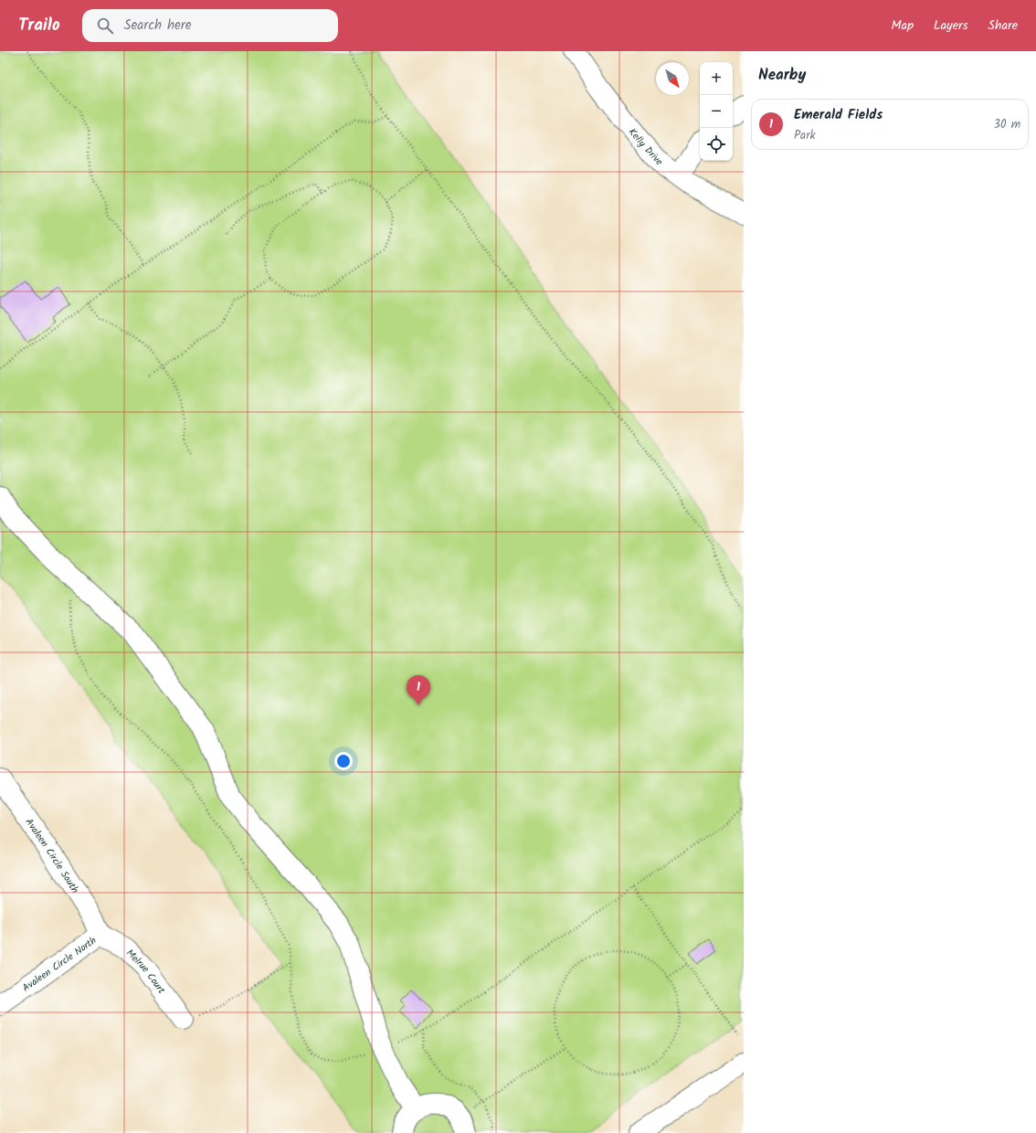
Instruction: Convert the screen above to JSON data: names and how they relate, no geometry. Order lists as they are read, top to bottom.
{
  "streets": {
    "street": [
      "Kelly Drive",
      "Avaleen Circle South",
      "Avaleen Circle North",
      "Melrue Court"
    ]
  },
  "crossings": [
    ["Avaleen Circle South", "Avaleen Circle North"],
    ["Avaleen Circle South", "Melrue Court"],
    ["Avaleen Circle North", "Melrue Court"]
  ],
  "north": "bottom right",
  "page": {
    "header": "Trailo",
    "search": "Search here",
    "nav": ["Map", "Layers", "Share"],
    "heading": "Nearby",
    "map_buttons": ["+", "−"],
    "list": [
      {
        "mark": "1",
        "name": "Emerald Fields",
        "note": "Park",
        "value": "30 m"
      }
    ],
    "pins": "1"
  }
}
